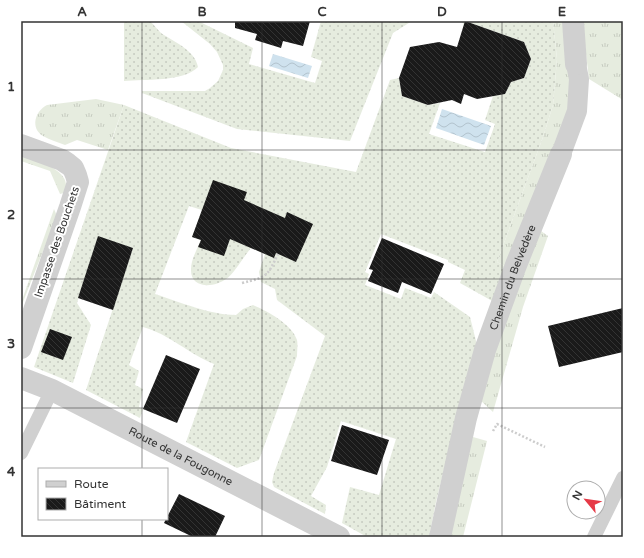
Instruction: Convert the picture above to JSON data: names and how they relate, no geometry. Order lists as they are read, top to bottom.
{
  "streets": {
    "street": ["Impasse des Bouchets", "Chemin du Belvédère", "Route de la Fougonne"]
  },
  "legend": ["Route", "Bâtiment"],
  "north": "top left",
  "grid": {
    "columns": [
      "A",
      "B",
      "C",
      "D",
      "E"
    ],
    "rows": [
      "1",
      "2",
      "3",
      "4"
    ]
  }
}
